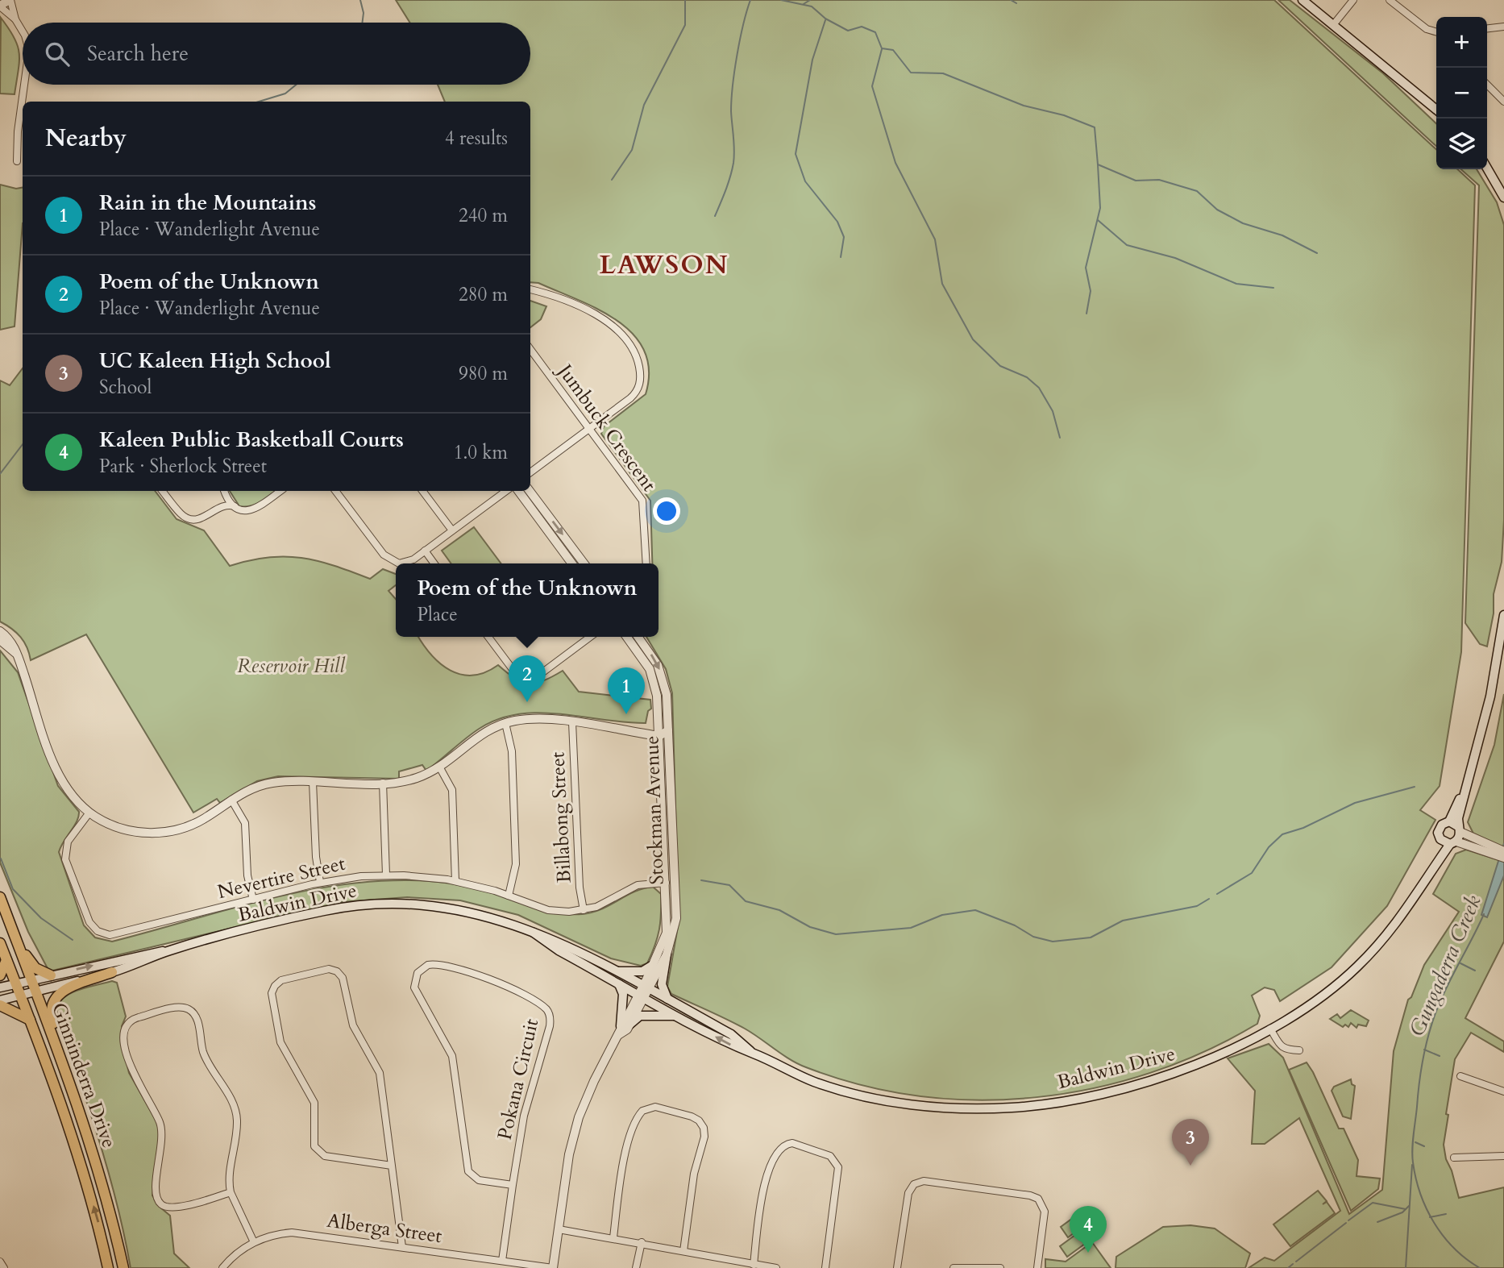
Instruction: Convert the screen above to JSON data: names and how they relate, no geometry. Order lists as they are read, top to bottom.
{
  "streets": {
    "main road": ["Baldwin Drive", "Ginninderra Drive"],
    "street": [
      "Jumbuck Crescent",
      "Stockman Avenue",
      "Billabong Street",
      "Nevertire Street",
      "Pokana Circuit",
      "Alberga Street"
    ]
  },
  "crossings": [
    ["Stockman Avenue", "Nevertire Street"],
    ["Stockman Avenue", "Baldwin Drive"],
    ["Billabong Street", "Nevertire Street"],
    ["Baldwin Drive", "Ginninderra Drive"],
    ["Pokana Circuit", "Alberga Street"]
  ],
  "districts": ["LAWSON"],
  "water": ["Gungaderra Creek"],
  "parks": ["Reservoir Hill"],
  "page": {
    "map_buttons": ["+", "−"],
    "search": "Search here",
    "heading": ["Nearby", "4 results"],
    "list": [
      {
        "mark": "1",
        "name": "Rain in the Mountains",
        "note": "Place · Wanderlight Avenue",
        "value": "240 m"
      },
      {
        "mark": "2",
        "name": "Poem of the Unknown",
        "note": "Place · Wanderlight Avenue",
        "value": "280 m"
      },
      {
        "mark": "3",
        "name": "UC Kaleen High School",
        "note": "School",
        "value": "980 m"
      },
      {
        "mark": "4",
        "name": "Kaleen Public Basketball Courts",
        "note": "Park · Sherlock Street",
        "value": "1.0 km"
      }
    ],
    "popup": ["Poem of the Unknown", "Place"],
    "pins": [
      "2",
      "1",
      "3",
      "4"
    ]
  }
}
